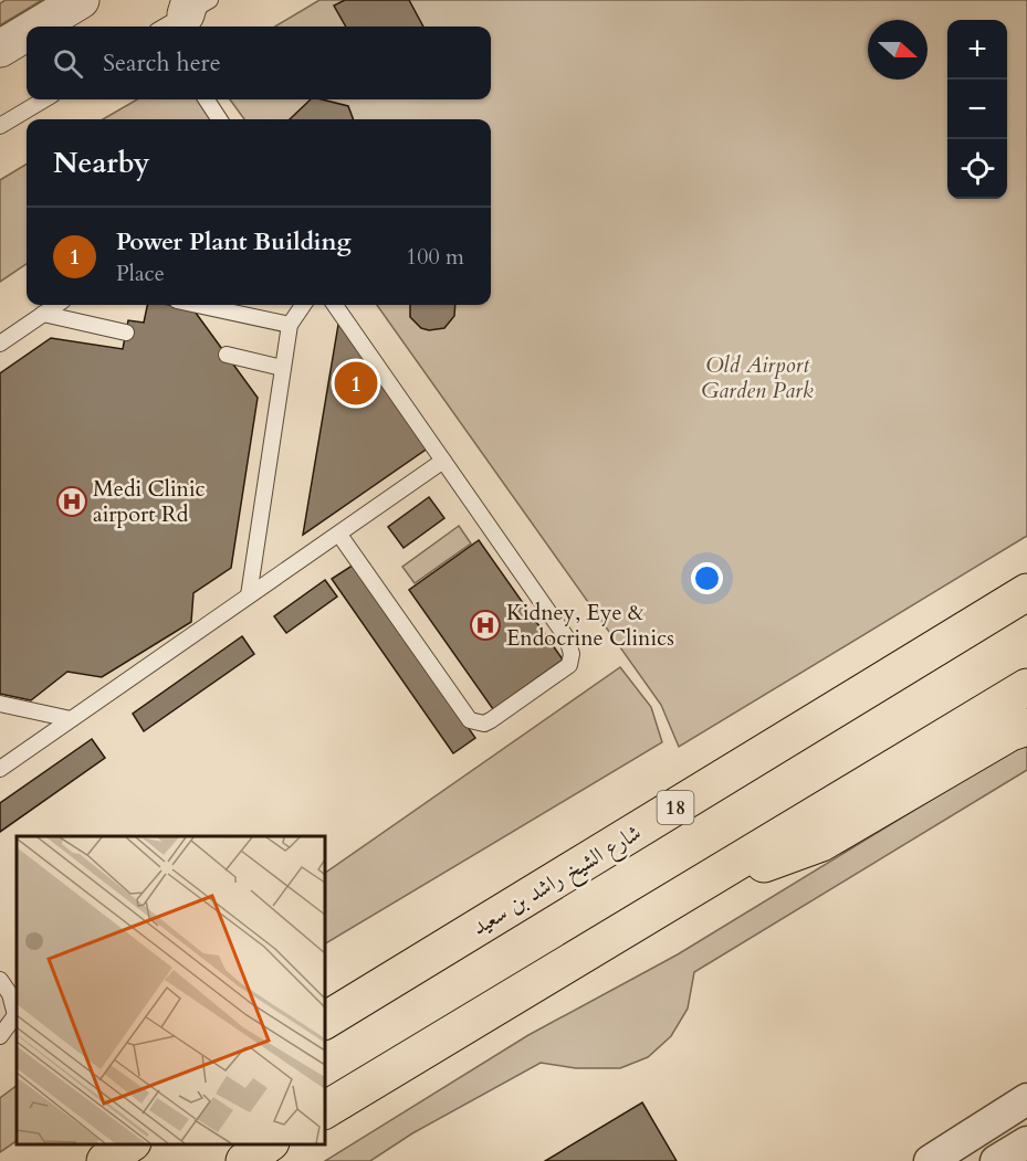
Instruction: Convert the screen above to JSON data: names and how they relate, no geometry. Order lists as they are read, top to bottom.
{
  "streets": {
    "main road": ["18", "شارع الشيخ راشد بن سعيد"]
  },
  "parks": ["Old Airport Garden Park"],
  "places": {
    "hospital": ["Medi Clinic airport Rd", "Kidney, Eye & Endocrine Clinics"]
  },
  "north": "right",
  "page": {
    "map_buttons": ["+", "−"],
    "search": "Search here",
    "heading": "Nearby",
    "list": [
      {
        "mark": "1",
        "name": "Power Plant Building",
        "note": "Place",
        "value": "100 m"
      }
    ],
    "pins": "1"
  }
}
